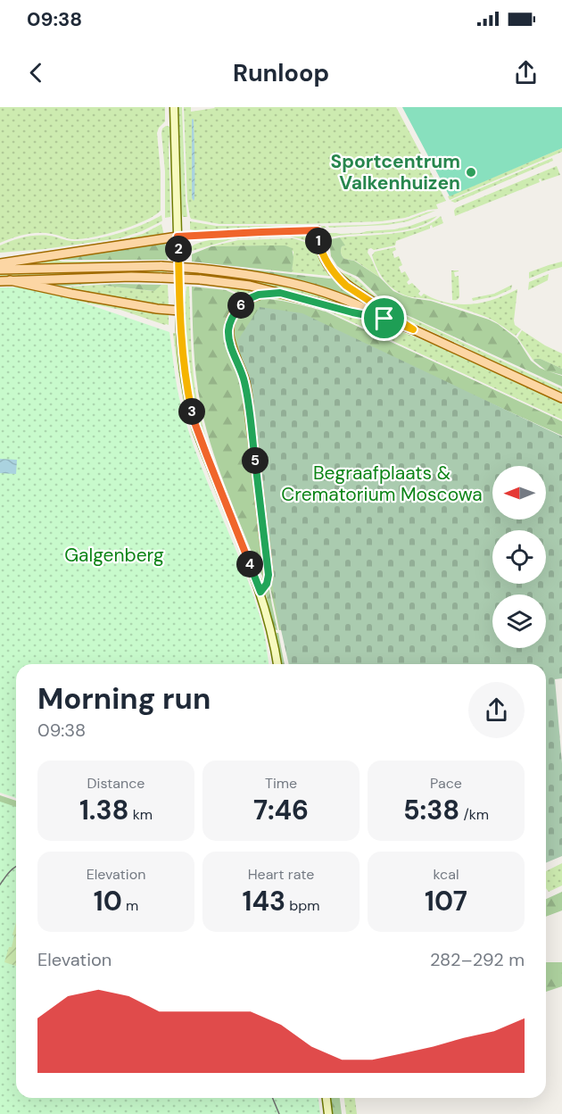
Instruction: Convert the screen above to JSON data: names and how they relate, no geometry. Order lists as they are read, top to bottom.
{
  "parks": ["Begraafplaats & Crematorium Moscowa", "Galgenberg"],
  "places": ["Sportcentrum Valkenhuizen"],
  "north": "left",
  "page": {
    "status": "09:38",
    "header": "Runloop",
    "pins": [
      "1",
      "2",
      "6",
      "3",
      "5",
      "4"
    ],
    "heading": ["Morning run", "09:38"],
    "stats": [
      ["Distance", "1.38 km"],
      ["Time", "7:46"],
      ["Pace", "5:38 /km"],
      ["Elevation", "10 m"],
      ["Heart rate", "143 bpm"],
      ["kcal", "107"]
    ],
    "chart": ["Elevation", "282–292 m"]
  }
}
